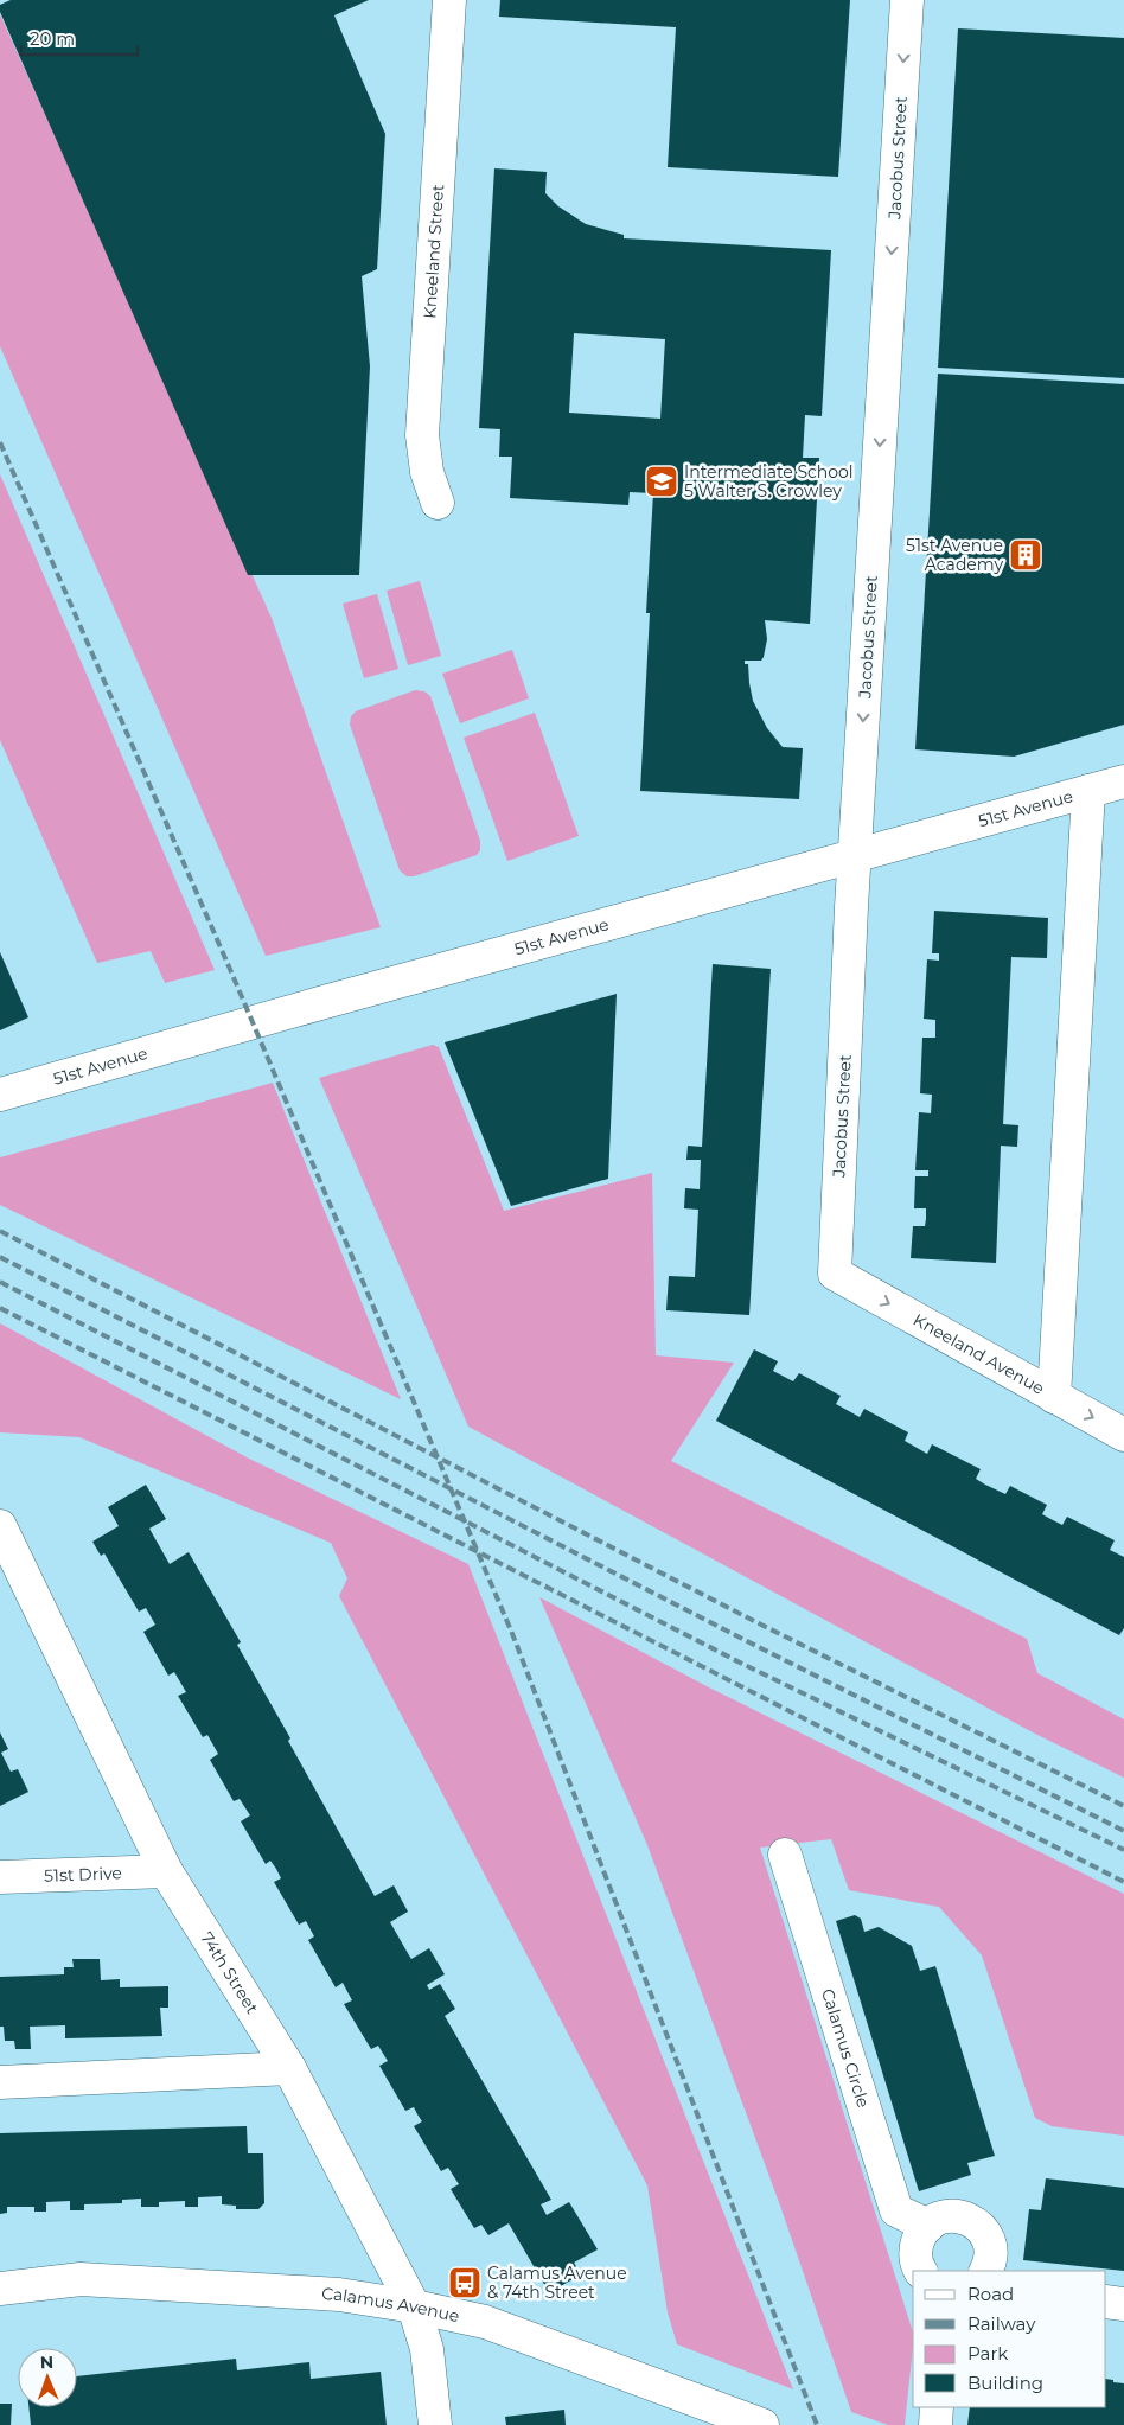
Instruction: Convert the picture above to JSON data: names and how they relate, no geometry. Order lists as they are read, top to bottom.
{
  "streets": {
    "street": [
      "Jacobus Street",
      "Kneeland Street",
      "51st Avenue",
      "Kneeland Avenue",
      "51st Drive",
      "74th Street",
      "Calamus Circle",
      "Calamus Avenue"
    ]
  },
  "crossings": [
    ["Jacobus Street", "51st Avenue"],
    ["Jacobus Street", "Kneeland Avenue"],
    ["51st Drive", "74th Street"],
    ["74th Street", "Calamus Avenue"]
  ],
  "one_way": ["Jacobus Street", "Kneeland Avenue"],
  "places": {
    "school or university": ["Intermediate School 5 Walter S. Crowley"],
    "building": ["51st Avenue Academy"],
    "bus stop": ["Calamus Avenue & 74th Street"]
  },
  "legend": [
    "Road",
    "Railway",
    "Park",
    "Building"
  ],
  "scale_bar": "20 m",
  "north": "top"
}
